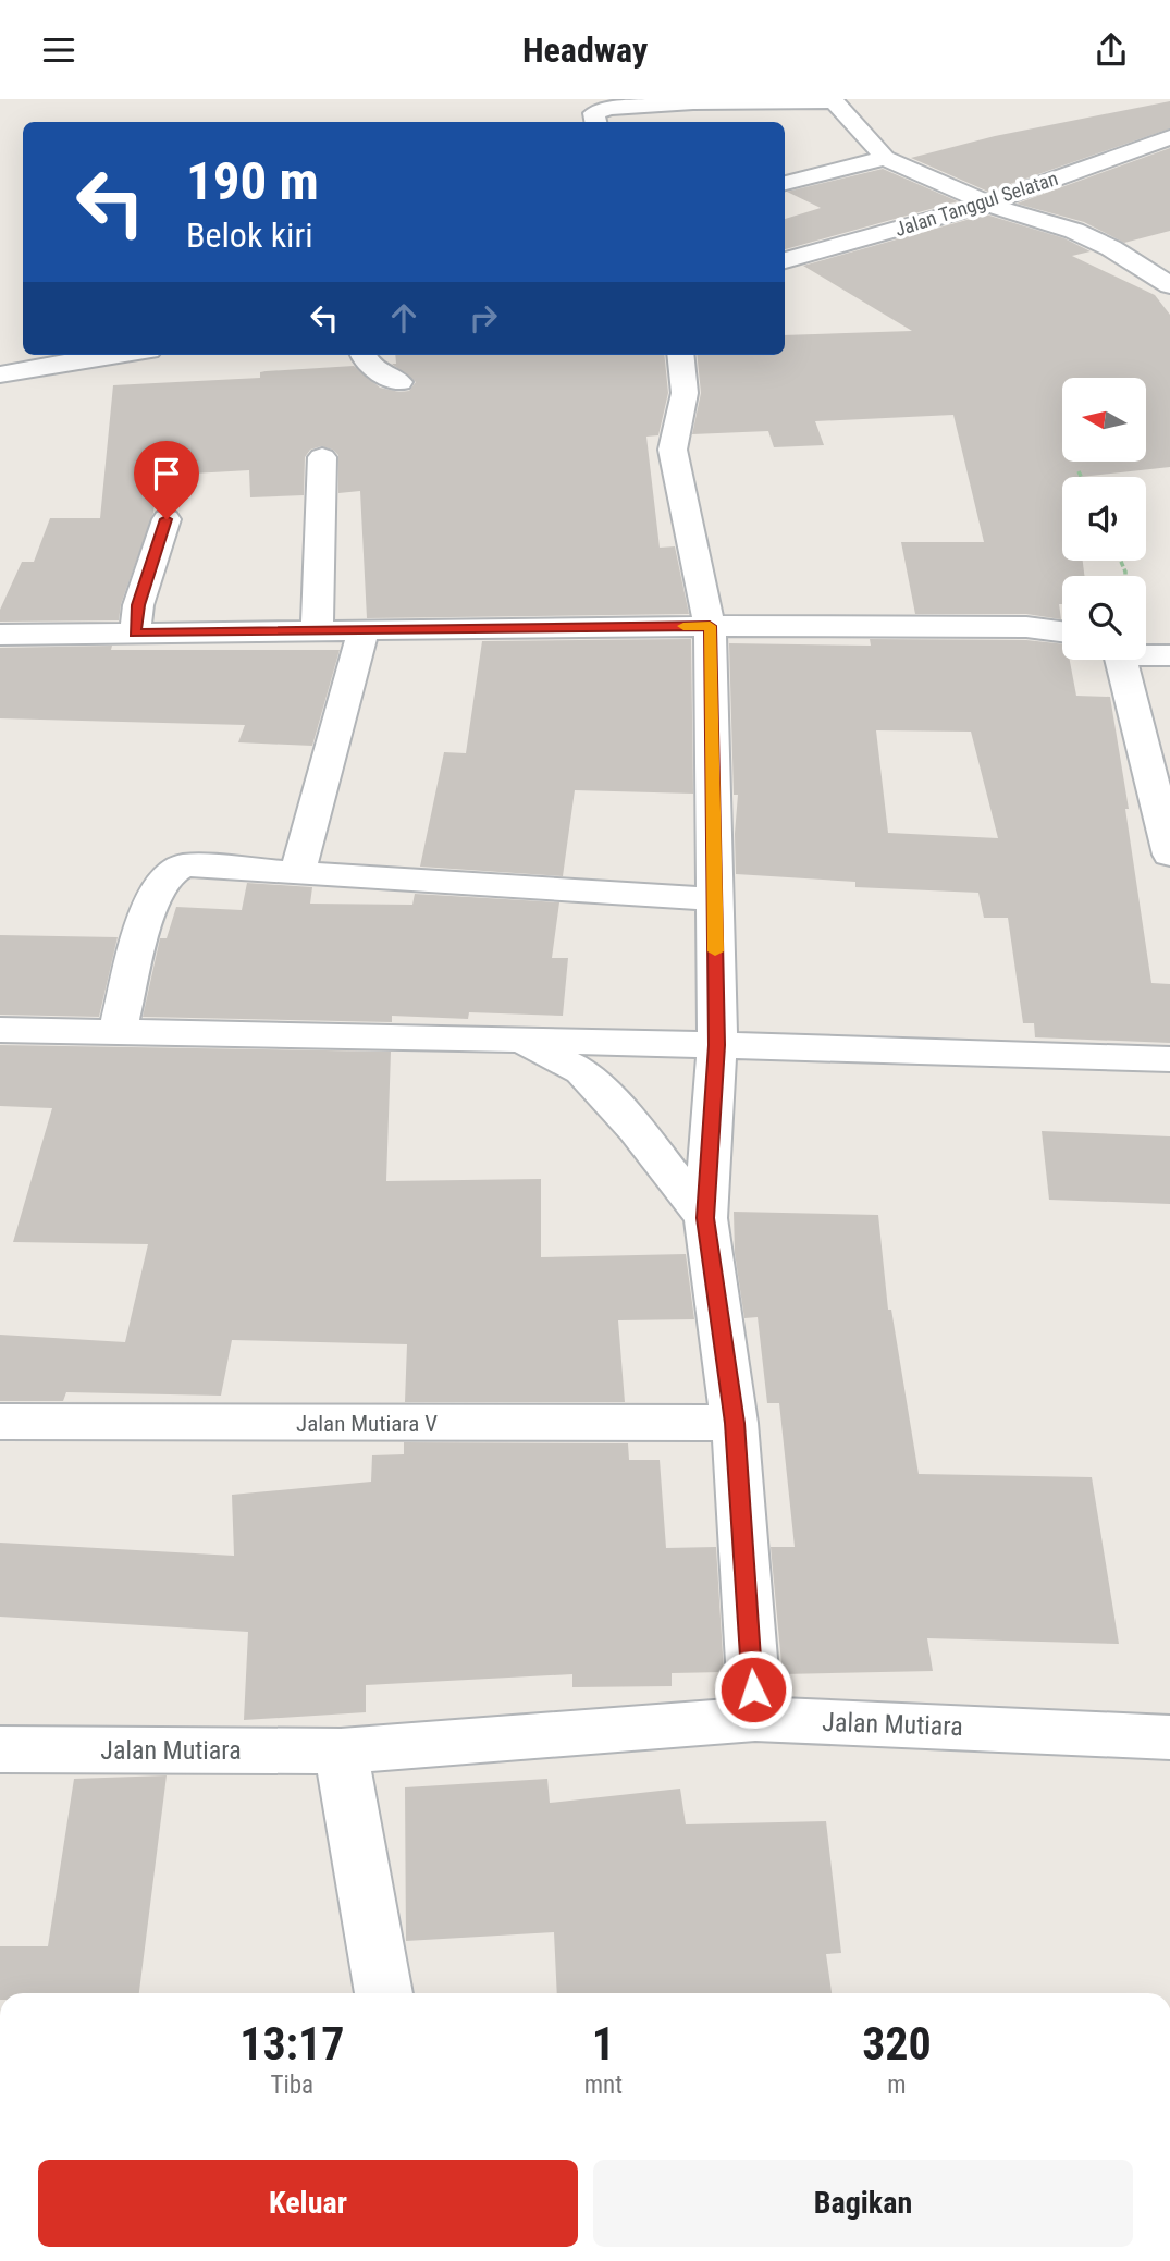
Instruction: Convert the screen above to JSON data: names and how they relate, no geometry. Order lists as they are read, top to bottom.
{
  "streets": {
    "street": ["Jalan Tanggul Selatan", "Jalan Mutiara V", "Jalan Mutiara"]
  },
  "north": "left",
  "page": {
    "header": "Headway",
    "turn": ["190 m", "Belok kiri"],
    "eta": [
      "13:17",
      "Tiba",
      "1",
      "mnt",
      "320",
      "m"
    ],
    "buttons": ["Keluar", "Bagikan"]
  }
}
